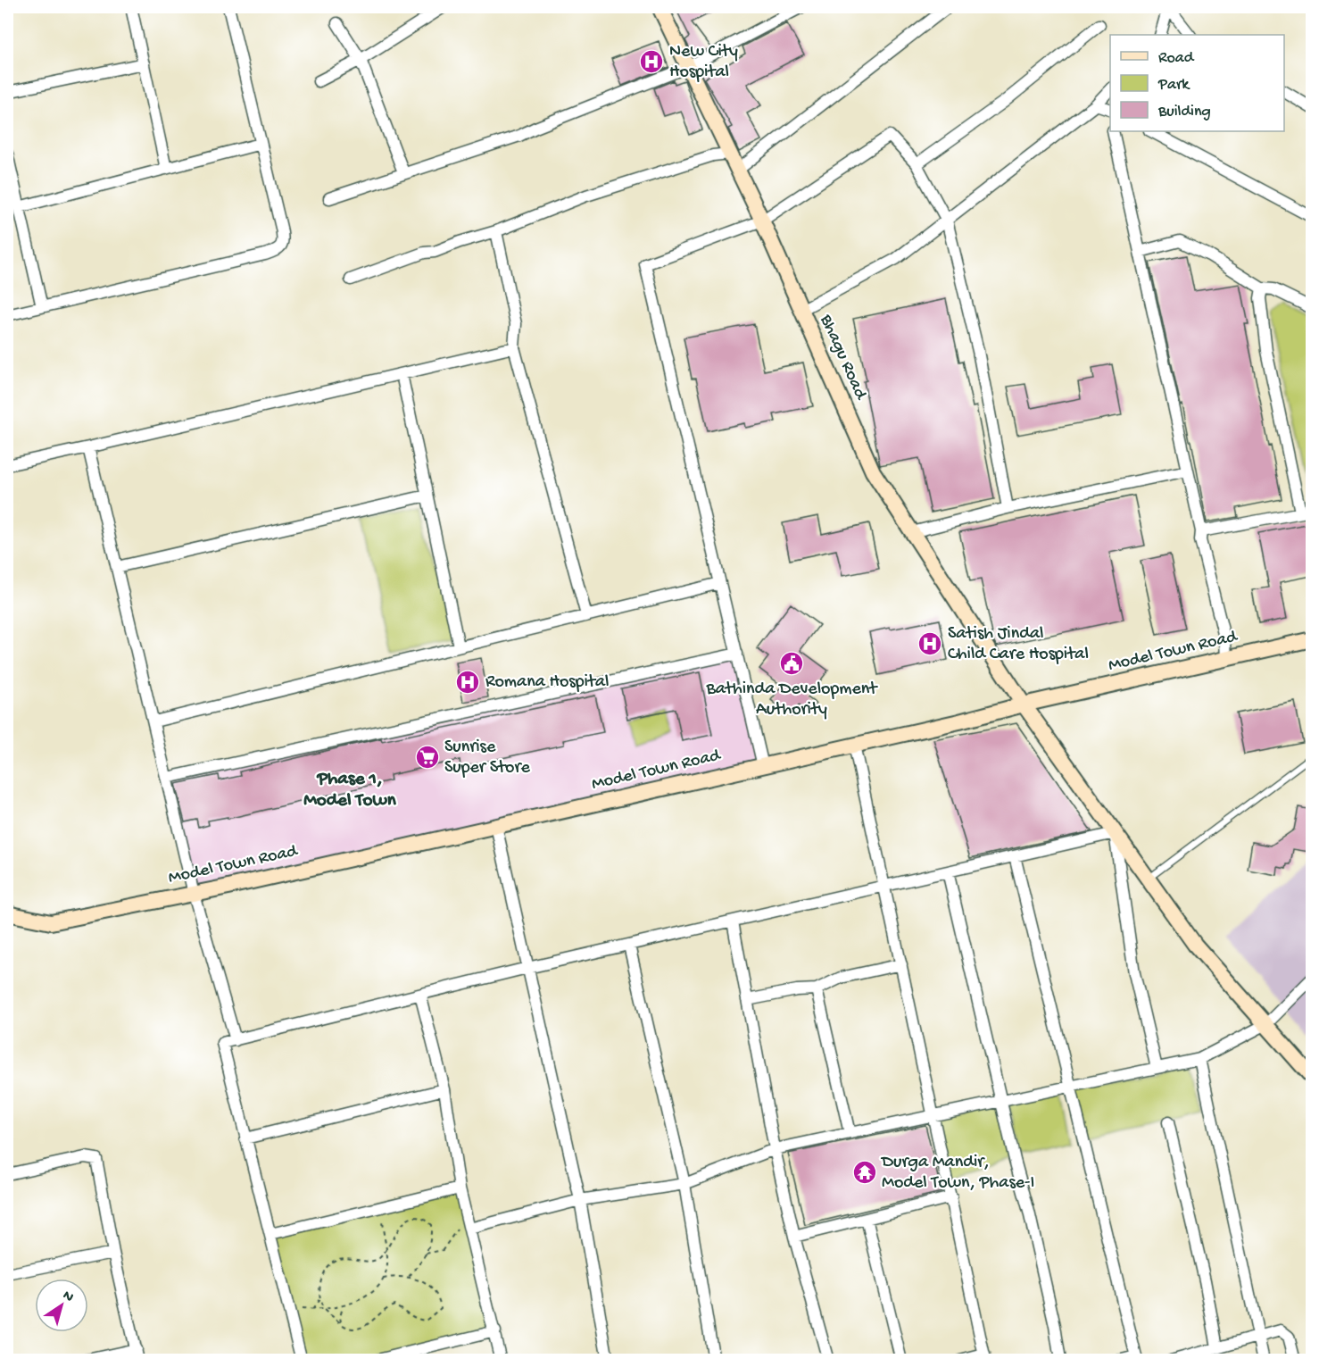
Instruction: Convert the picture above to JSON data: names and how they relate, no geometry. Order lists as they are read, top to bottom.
{
  "streets": {
    "main road": ["Bhagu Road", "Model Town Road"]
  },
  "crossings": [
    ["Bhagu Road", "Model Town Road"]
  ],
  "districts": ["Phase 1, Model Town"],
  "places": {
    "hospital": ["New City Hospital", "Satish Jindal Child Care Hospital", "Romana Hospital"],
    "public building": ["Bathinda Development Authority"],
    "supermarket": ["Sunrise Super Store"],
    "temple": ["Durga Mandir, Model Town, Phase-I"]
  },
  "legend": ["Road", "Park", "Building"],
  "north": "top right"
}
